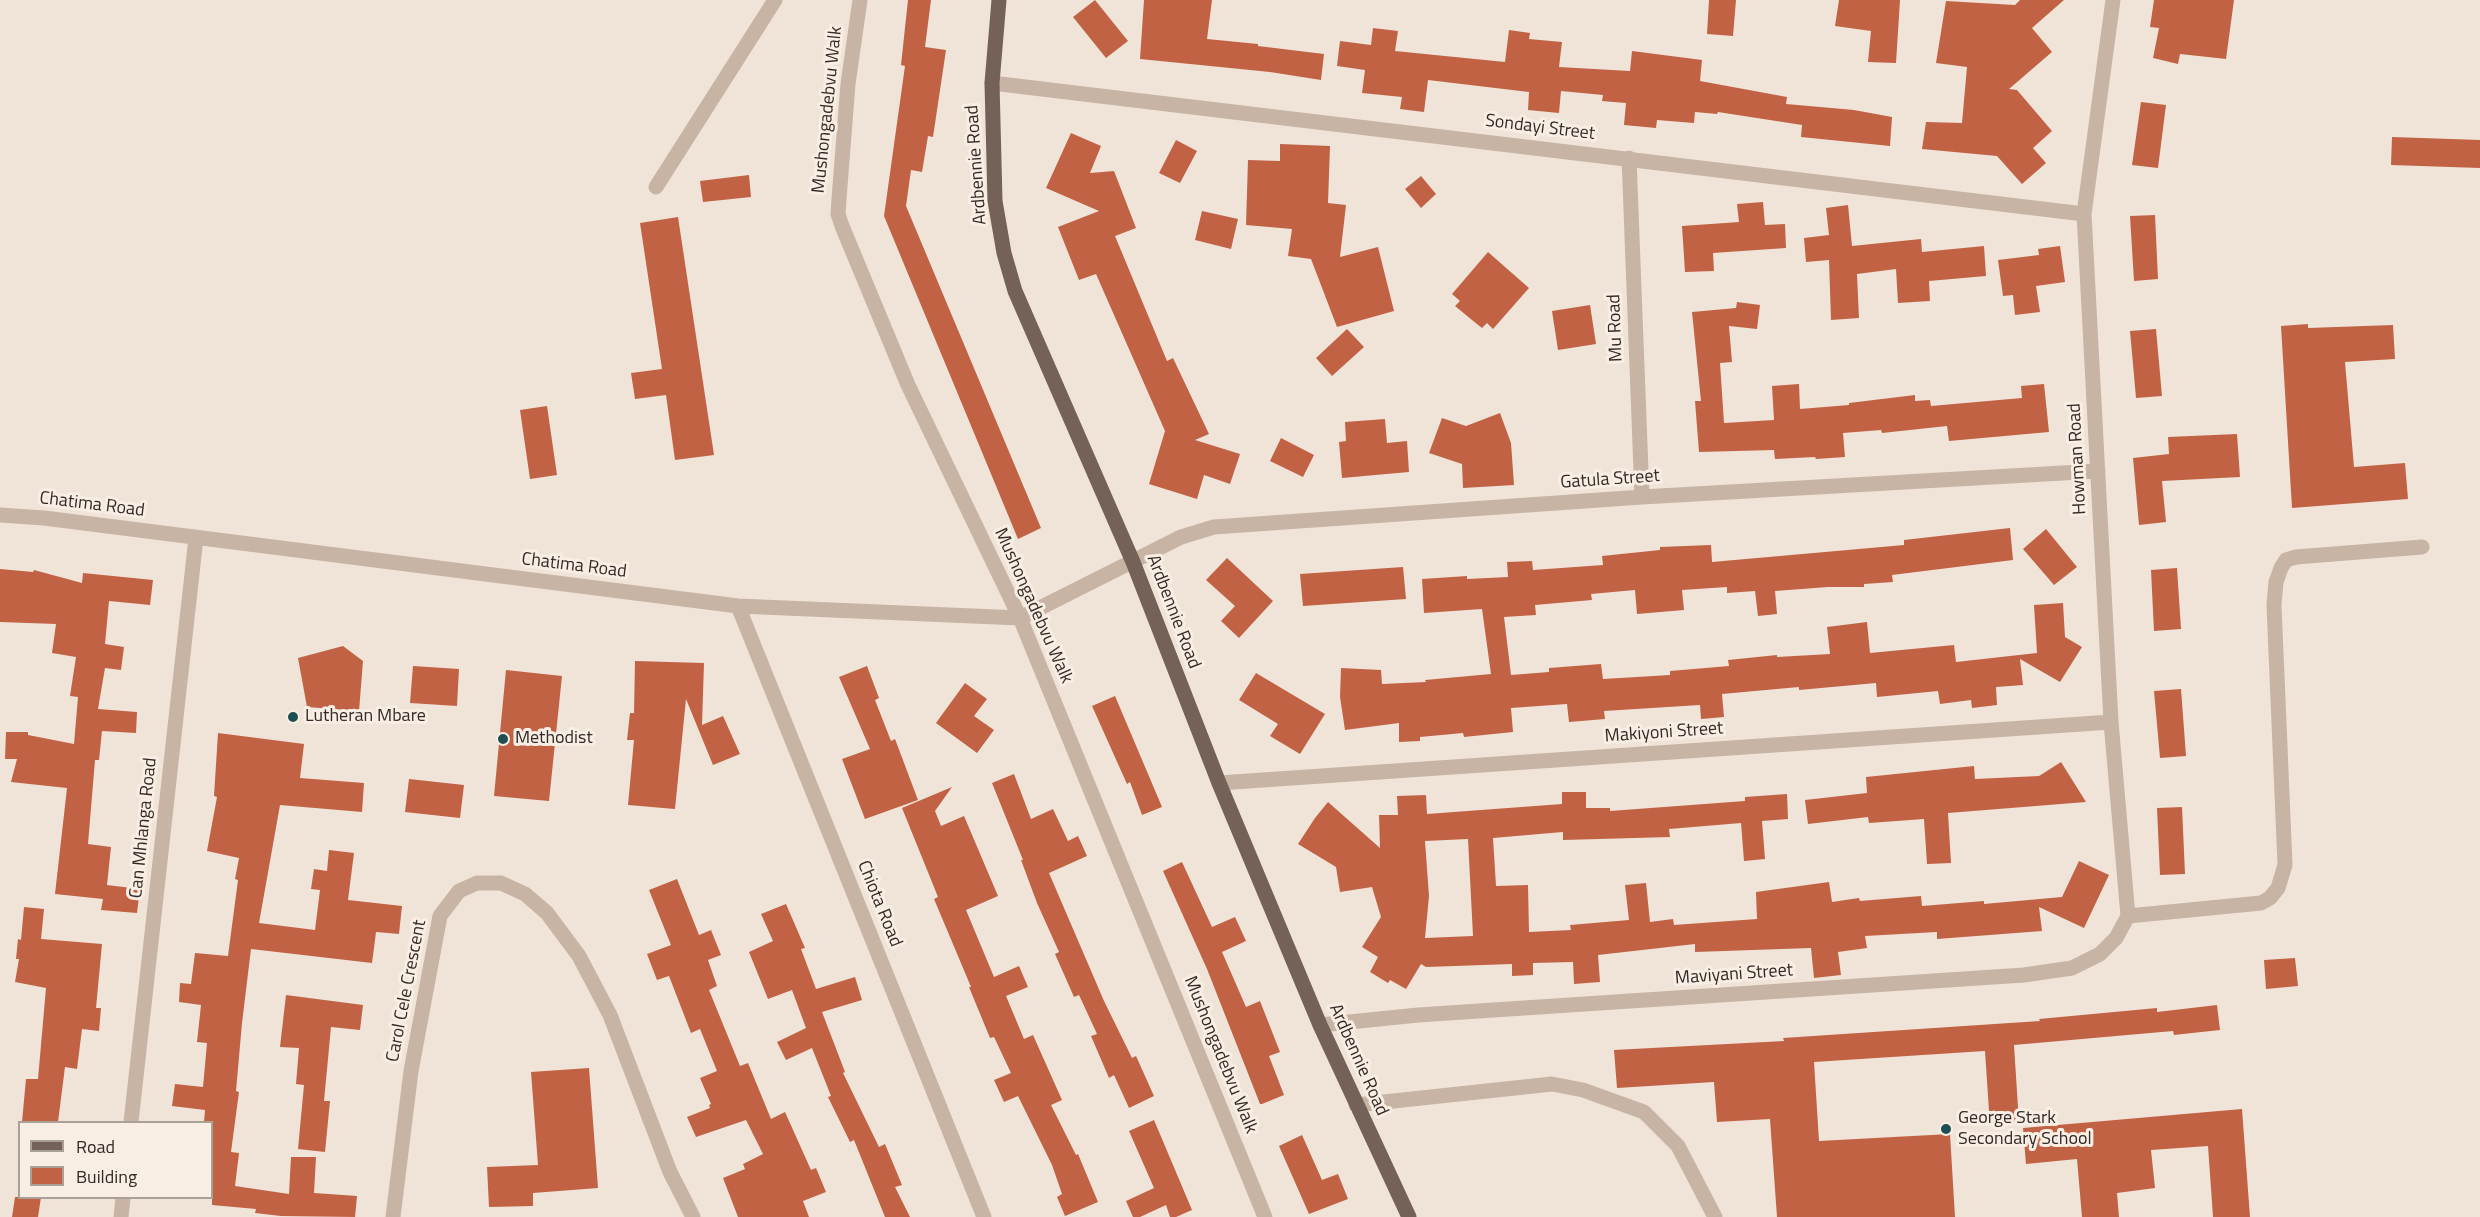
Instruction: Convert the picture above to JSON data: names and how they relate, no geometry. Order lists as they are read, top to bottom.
{
  "streets": {
    "main road": ["Ardbennie Road"],
    "street": [
      "Mushongadebvu Walk",
      "Sondayi Street",
      "Mu Road",
      "Howman Road",
      "Gatula Street",
      "Chatima Road",
      "Makiyoni Street",
      "Can Mhlanga Road",
      "Chiota Road",
      "Maviyani Street",
      "Carol Cele Crescent"
    ]
  },
  "crossings": [
    ["Mushongadebvu Walk", "Chatima Road"],
    ["Sondayi Street", "Ardbennie Road"],
    ["Sondayi Street", "Mu Road"],
    ["Sondayi Street", "Howman Road"],
    ["Ardbennie Road", "Gatula Street"],
    ["Ardbennie Road", "Chatima Road"],
    ["Ardbennie Road", "Makiyoni Street"],
    ["Ardbennie Road", "Maviyani Street"],
    ["Mu Road", "Gatula Street"],
    ["Howman Road", "Gatula Street"],
    ["Howman Road", "Makiyoni Street"],
    ["Howman Road", "Maviyani Street"],
    ["Gatula Street", "Chatima Road"],
    ["Chatima Road", "Can Mhlanga Road"],
    ["Chatima Road", "Chiota Road"]
  ],
  "places": ["Lutheran Mbare", "Methodist", "George Stark Secondary School"],
  "legend": ["Road", "Building"]
}
